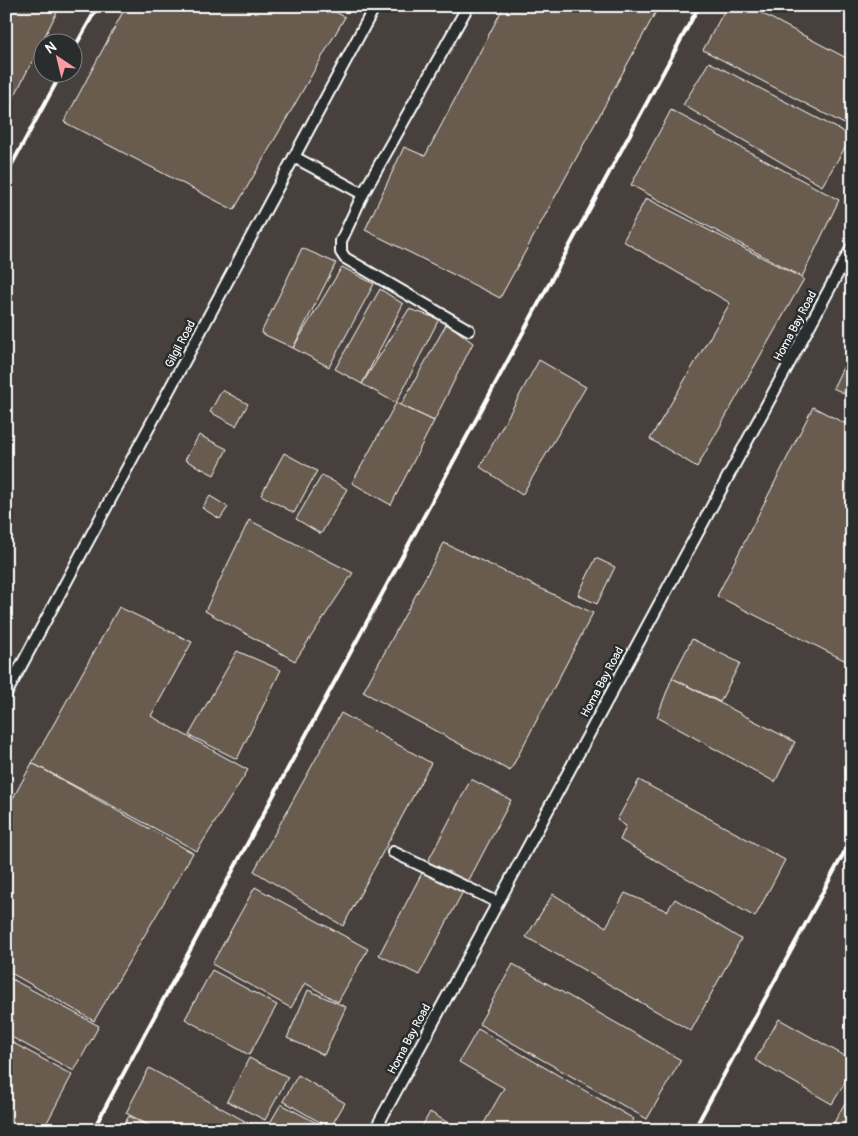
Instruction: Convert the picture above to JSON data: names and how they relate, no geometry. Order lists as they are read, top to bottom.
{
  "streets": {
    "lane": ["Homa Bay Road", "Gilgil Road"]
  },
  "north": "top left"
}
